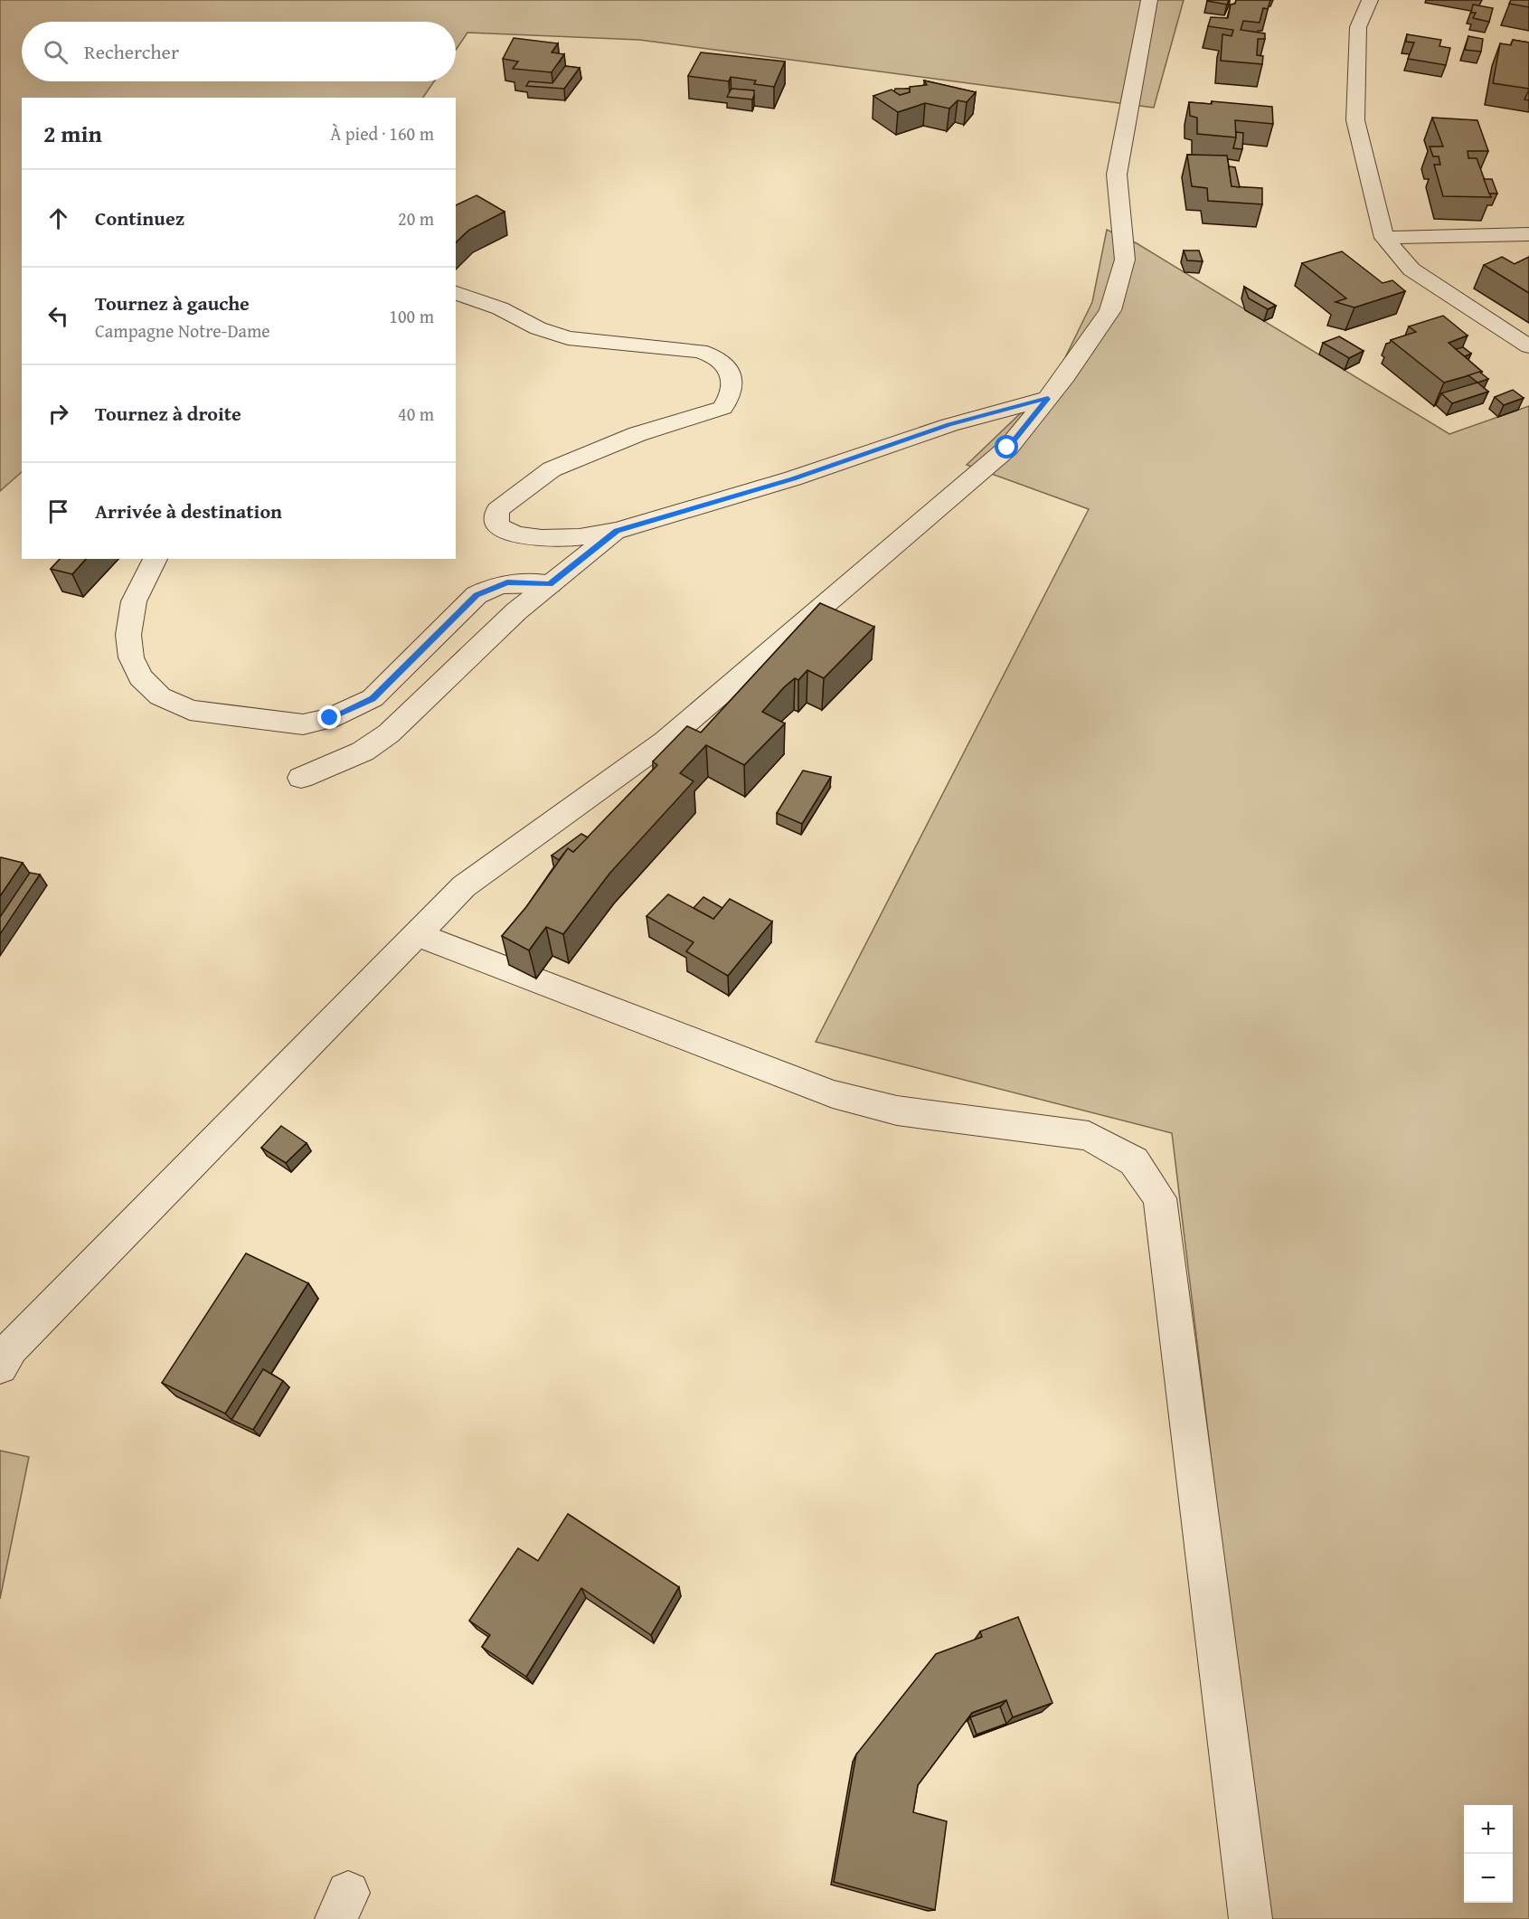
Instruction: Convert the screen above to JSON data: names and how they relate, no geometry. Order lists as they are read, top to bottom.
{
  "page": {
    "search": "Rechercher",
    "heading": ["2 min", "À pied · 160 m"],
    "list": [
      ["Continuez", "20 m"],
      ["Tournez à gauche", "Campagne Notre-Dame", "100 m"],
      ["Tournez à droite", "40 m"],
      "Arrivée à destination"
    ],
    "map_buttons": ["+", "−"]
  }
}
